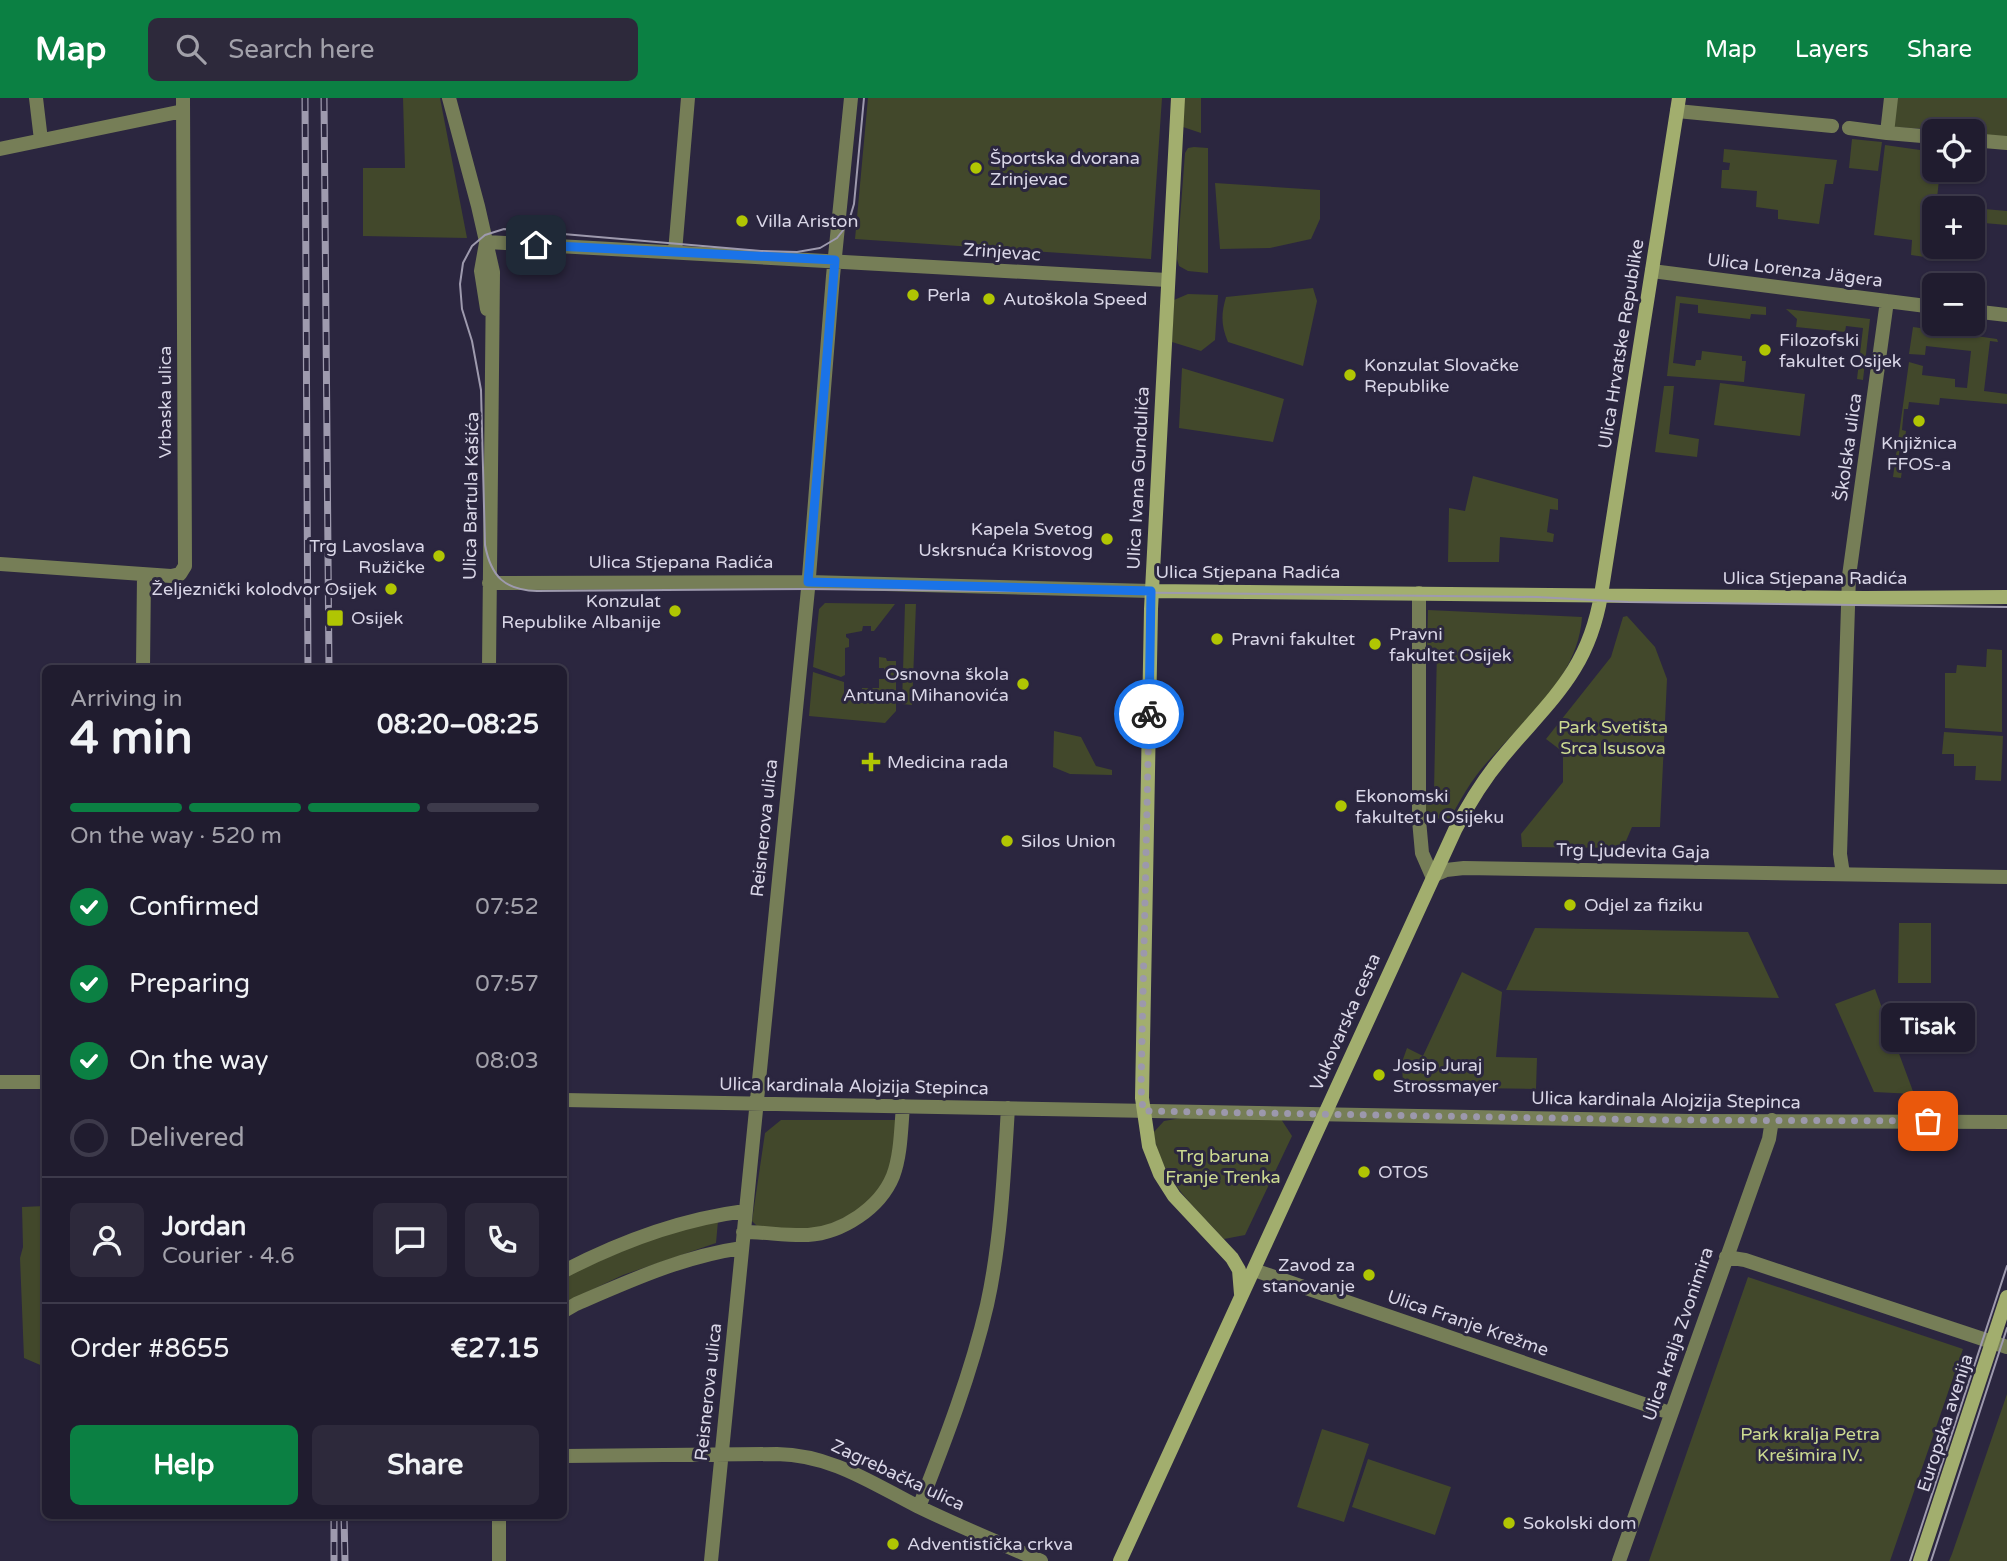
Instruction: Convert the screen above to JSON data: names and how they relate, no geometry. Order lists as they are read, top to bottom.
{
  "streets": {
    "street": [
      "Zrinjevac",
      "Ulica Lorenza Jägera",
      "Ulica Hrvatske Republike",
      "Vrbaska ulica",
      "Školska ulica",
      "Ulica Ivana Gundulića",
      "Ulica Bartula Kašića",
      "Ulica Stjepana Radića",
      "Reisnerova ulica",
      "Trg Ljudevita Gaja",
      "Vukovarska cesta",
      "Ulica kardinala Alojzija Stepinca",
      "Ulica Franje Krežme",
      "Ulica kralja Zvonimira",
      "Europska avenija",
      "Zagrebačka ulica"
    ]
  },
  "crossings": [
    ["Zrinjevac", "Ulica Ivana Gundulića"],
    ["Zrinjevac", "Ulica Bartula Kašića"],
    ["Zrinjevac", "Reisnerova ulica"],
    ["Ulica Lorenza Jägera", "Ulica Hrvatske Republike"],
    ["Ulica Lorenza Jägera", "Školska ulica"],
    ["Ulica Hrvatske Republike", "Ulica Stjepana Radića"],
    ["Ulica Hrvatske Republike", "Vukovarska cesta"],
    ["Školska ulica", "Ulica Stjepana Radića"],
    ["Ulica Ivana Gundulića", "Ulica Stjepana Radića"],
    ["Ulica Ivana Gundulića", "Vukovarska cesta"],
    ["Ulica Ivana Gundulića", "Ulica kardinala Alojzija Stepinca"],
    ["Ulica Bartula Kašića", "Ulica Stjepana Radića"],
    ["Ulica Stjepana Radića", "Reisnerova ulica"],
    ["Ulica Stjepana Radića", "Vukovarska cesta"],
    ["Reisnerova ulica", "Ulica kardinala Alojzija Stepinca"],
    ["Reisnerova ulica", "Zagrebačka ulica"],
    ["Trg Ljudevita Gaja", "Vukovarska cesta"],
    ["Vukovarska cesta", "Ulica kardinala Alojzija Stepinca"],
    ["Vukovarska cesta", "Ulica Franje Krežme"],
    ["Ulica kardinala Alojzija Stepinca", "Ulica kralja Zvonimira"],
    ["Ulica Franje Krežme", "Ulica kralja Zvonimira"]
  ],
  "parks": ["Park Svetišta Srca Isusova", "Trg baruna Franje Trenka", "Park kralja Petra Krešimira IV."],
  "places": {
    "other": [
      "Športska dvorana Zrinjevac",
      "Villa Ariston",
      "Perla",
      "Autoškola Speed",
      "Filozofski fakultet Osijek",
      "Konzulat Slovačke Republike",
      "Knjižnica FFOS-a",
      "Kapela Svetog Uskrsnuća Kristovog",
      "Trg Lavoslava Ružičke",
      "Željeznički kolodvor Osijek",
      "Konzulat Republike Albanije",
      "Pravni fakultet",
      "Pravni fakultet Osijek",
      "Osnovna škola Antuna Mihanovića",
      "Ekonomski fakultet u Osijeku",
      "Silos Union",
      "Odjel za fiziku",
      "Josip Juraj Strossmayer",
      "Tisak",
      "OTOS",
      "Zavod za stanovanje",
      "Sokolski dom",
      "Adventistička crkva"
    ],
    "transit": ["Osijek"],
    "health": ["Medicina rada"]
  },
  "page": {
    "header": "Map",
    "search": "Search here",
    "nav": ["Map", "Layers", "Share"],
    "map_buttons": ["+", "−"],
    "heading": ["4 min", "Arriving in", "08:20–08:25"],
    "panel": [
      "Jordan",
      "Courier · 4.6",
      "Order #8655",
      "€27.15"
    ],
    "bar": "On the way · 520 m",
    "list": [
      ["Confirmed", "07:52"],
      ["Preparing", "07:57"],
      ["On the way", "08:03"],
      "Delivered"
    ],
    "bubble": "Tisak",
    "buttons": ["Help", "Share"]
  }
}
